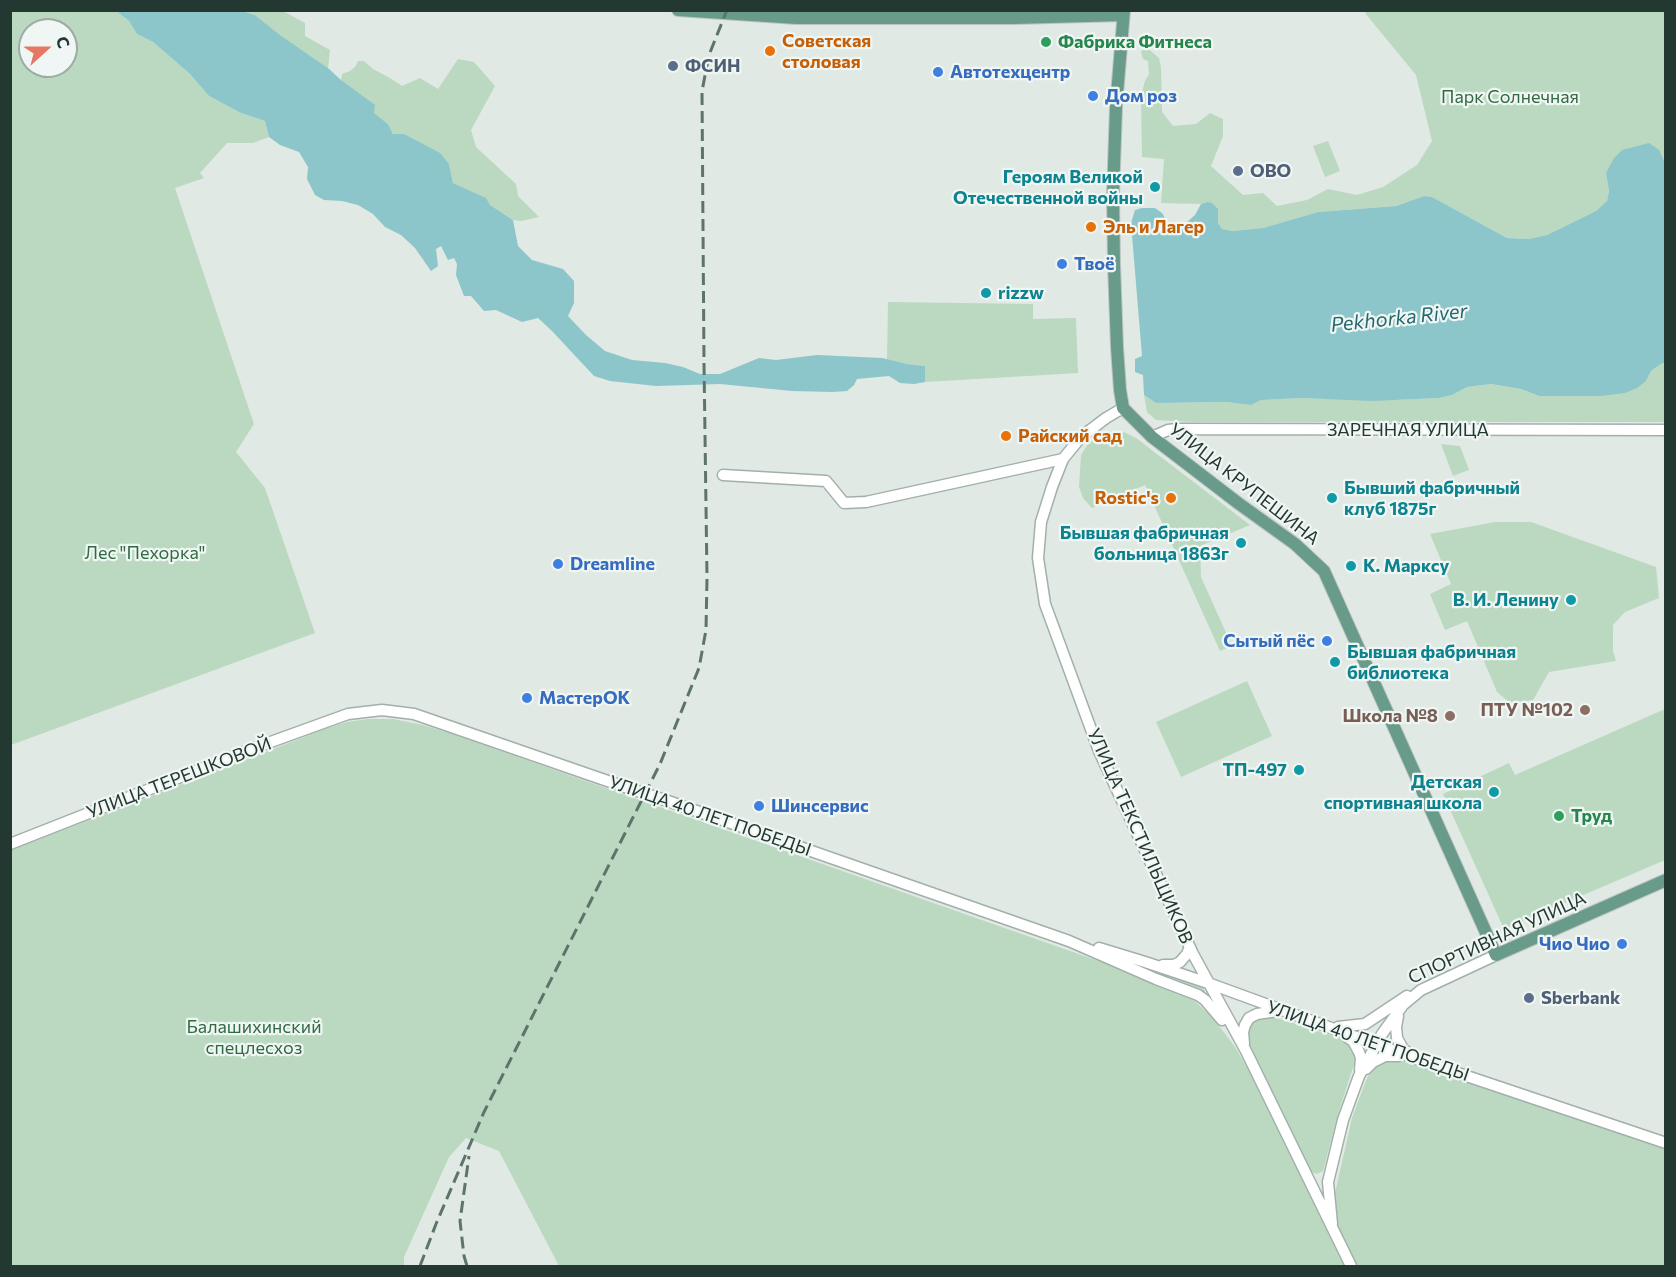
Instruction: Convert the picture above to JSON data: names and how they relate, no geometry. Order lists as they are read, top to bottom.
{
  "streets": {
    "main road": ["УЛИЦА КРУПЕШИНА", "СПОРТИВНАЯ УЛИЦА"],
    "street": [
      "ЗАРЕЧНАЯ УЛИЦА",
      "УЛИЦА ТЕРЕШКОВОЙ",
      "УЛИЦА 40 ЛЕТ ПОБЕДЫ",
      "УЛИЦА ТЕКСТИЛЬЩИКОВ"
    ]
  },
  "crossings": [
    ["ЗАРЕЧНАЯ УЛИЦА", "УЛИЦА КРУПЕШИНА"],
    ["УЛИЦА КРУПЕШИНА", "УЛИЦА ТЕКСТИЛЬЩИКОВ"],
    ["УЛИЦА КРУПЕШИНА", "СПОРТИВНАЯ УЛИЦА"],
    ["УЛИЦА ТЕРЕШКОВОЙ", "УЛИЦА 40 ЛЕТ ПОБЕДЫ"],
    ["УЛИЦА 40 ЛЕТ ПОБЕДЫ", "УЛИЦА ТЕКСТИЛЬЩИКОВ"],
    ["УЛИЦА 40 ЛЕТ ПОБЕДЫ", "СПОРТИВНАЯ УЛИЦА"],
    ["УЛИЦА ТЕКСТИЛЬЩИКОВ", "СПОРТИВНАЯ УЛИЦА"]
  ],
  "water": ["Pekhorka River"],
  "parks": ["Парк Солнечная", "Лес \"Пехорка\"", "Балашихинский спецлесхоз"],
  "places": [
    "Фабрика Фитнеса",
    "Советская столовая",
    "ФСИН",
    "Автотехцентр",
    "Дом роз",
    "ОВО",
    "Героям Великой Отечественной войны",
    "Эль и Лагер",
    "Твоё",
    "rizzw",
    "Райский сад",
    "Rostic's",
    "Бывший фабричный клуб 1875г",
    "Бывшая фабричная больница 1863г",
    "Dreamline",
    "К. Марксу",
    "В. И. Ленину",
    "Сытый пёс",
    "Бывшая фабричная библиотека",
    "МастерОК",
    "ПТУ №102",
    "Школа №8",
    "ТП-497",
    "Детская спортивная школа",
    "Шинсервис",
    "Труд",
    "Чио Чио",
    "Sberbank"
  ],
  "north": "right"
}
